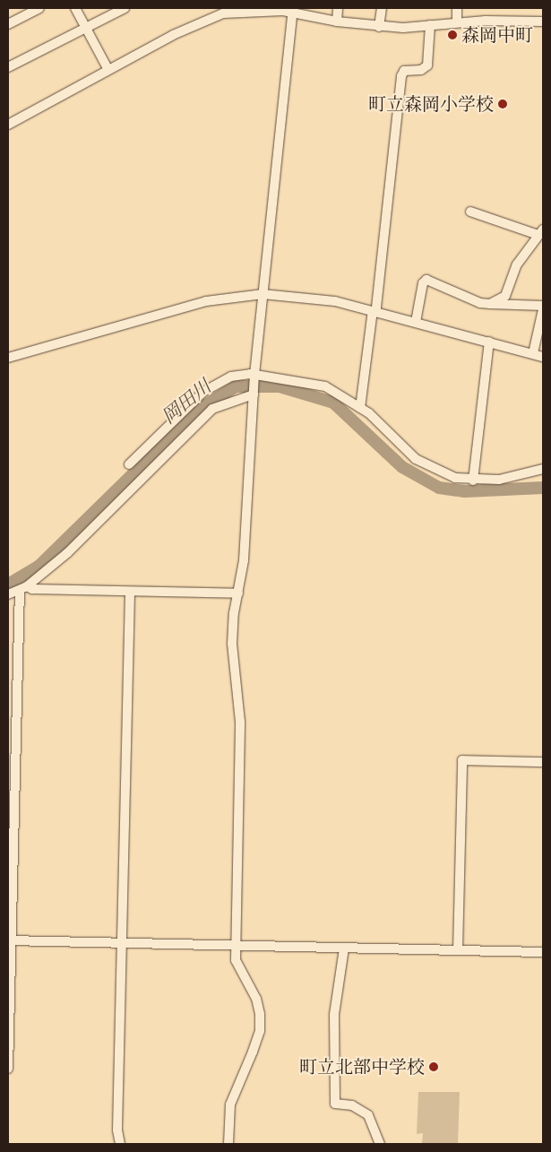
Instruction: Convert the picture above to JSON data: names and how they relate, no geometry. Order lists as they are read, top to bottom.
{
  "water": ["岡田川"],
  "places": ["森岡中町", "町立森岡小学校", "町立北部中学校"]
}
